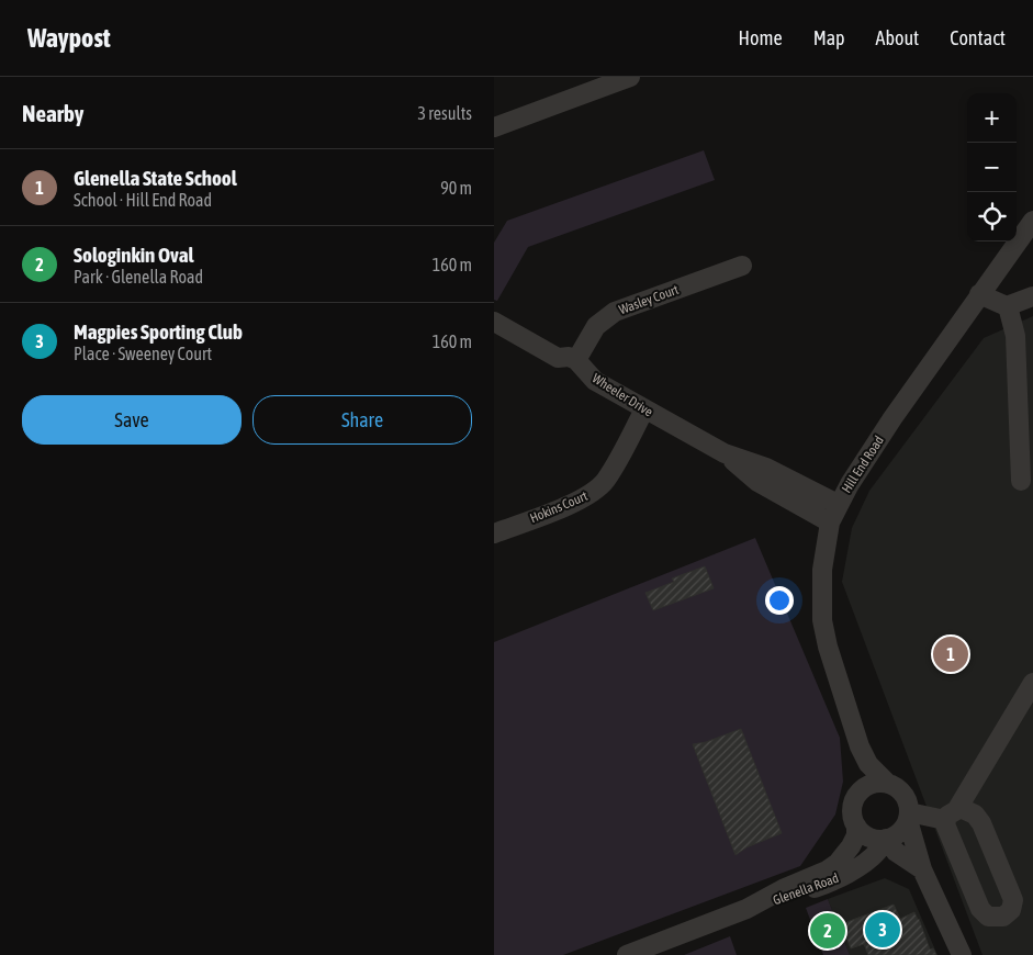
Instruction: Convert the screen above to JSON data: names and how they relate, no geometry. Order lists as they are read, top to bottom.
{
  "streets": {
    "street": [
      "Wasley Court",
      "Wheeler Drive",
      "Hill End Road",
      "Hokins Court",
      "Glenella Road"
    ]
  },
  "crossings": [
    ["Wasley Court", "Wheeler Drive"],
    ["Wheeler Drive", "Hill End Road"],
    ["Wheeler Drive", "Hokins Court"],
    ["Hill End Road", "Glenella Road"]
  ],
  "page": {
    "header": "Waypost",
    "nav": [
      "Home",
      "Map",
      "About",
      "Contact"
    ],
    "heading": ["Nearby", "3 results"],
    "map_buttons": ["+", "−"],
    "list": [
      {
        "mark": "1",
        "name": "Glenella State School",
        "note": "School · Hill End Road",
        "value": "90 m"
      },
      {
        "mark": "2",
        "name": "Sologinkin Oval",
        "note": "Park · Glenella Road",
        "value": "160 m"
      },
      {
        "mark": "3",
        "name": "Magpies Sporting Club",
        "note": "Place · Sweeney Court",
        "value": "160 m"
      }
    ],
    "buttons": ["Save", "Share"],
    "pins": ["1", "3", "2"]
  }
}
